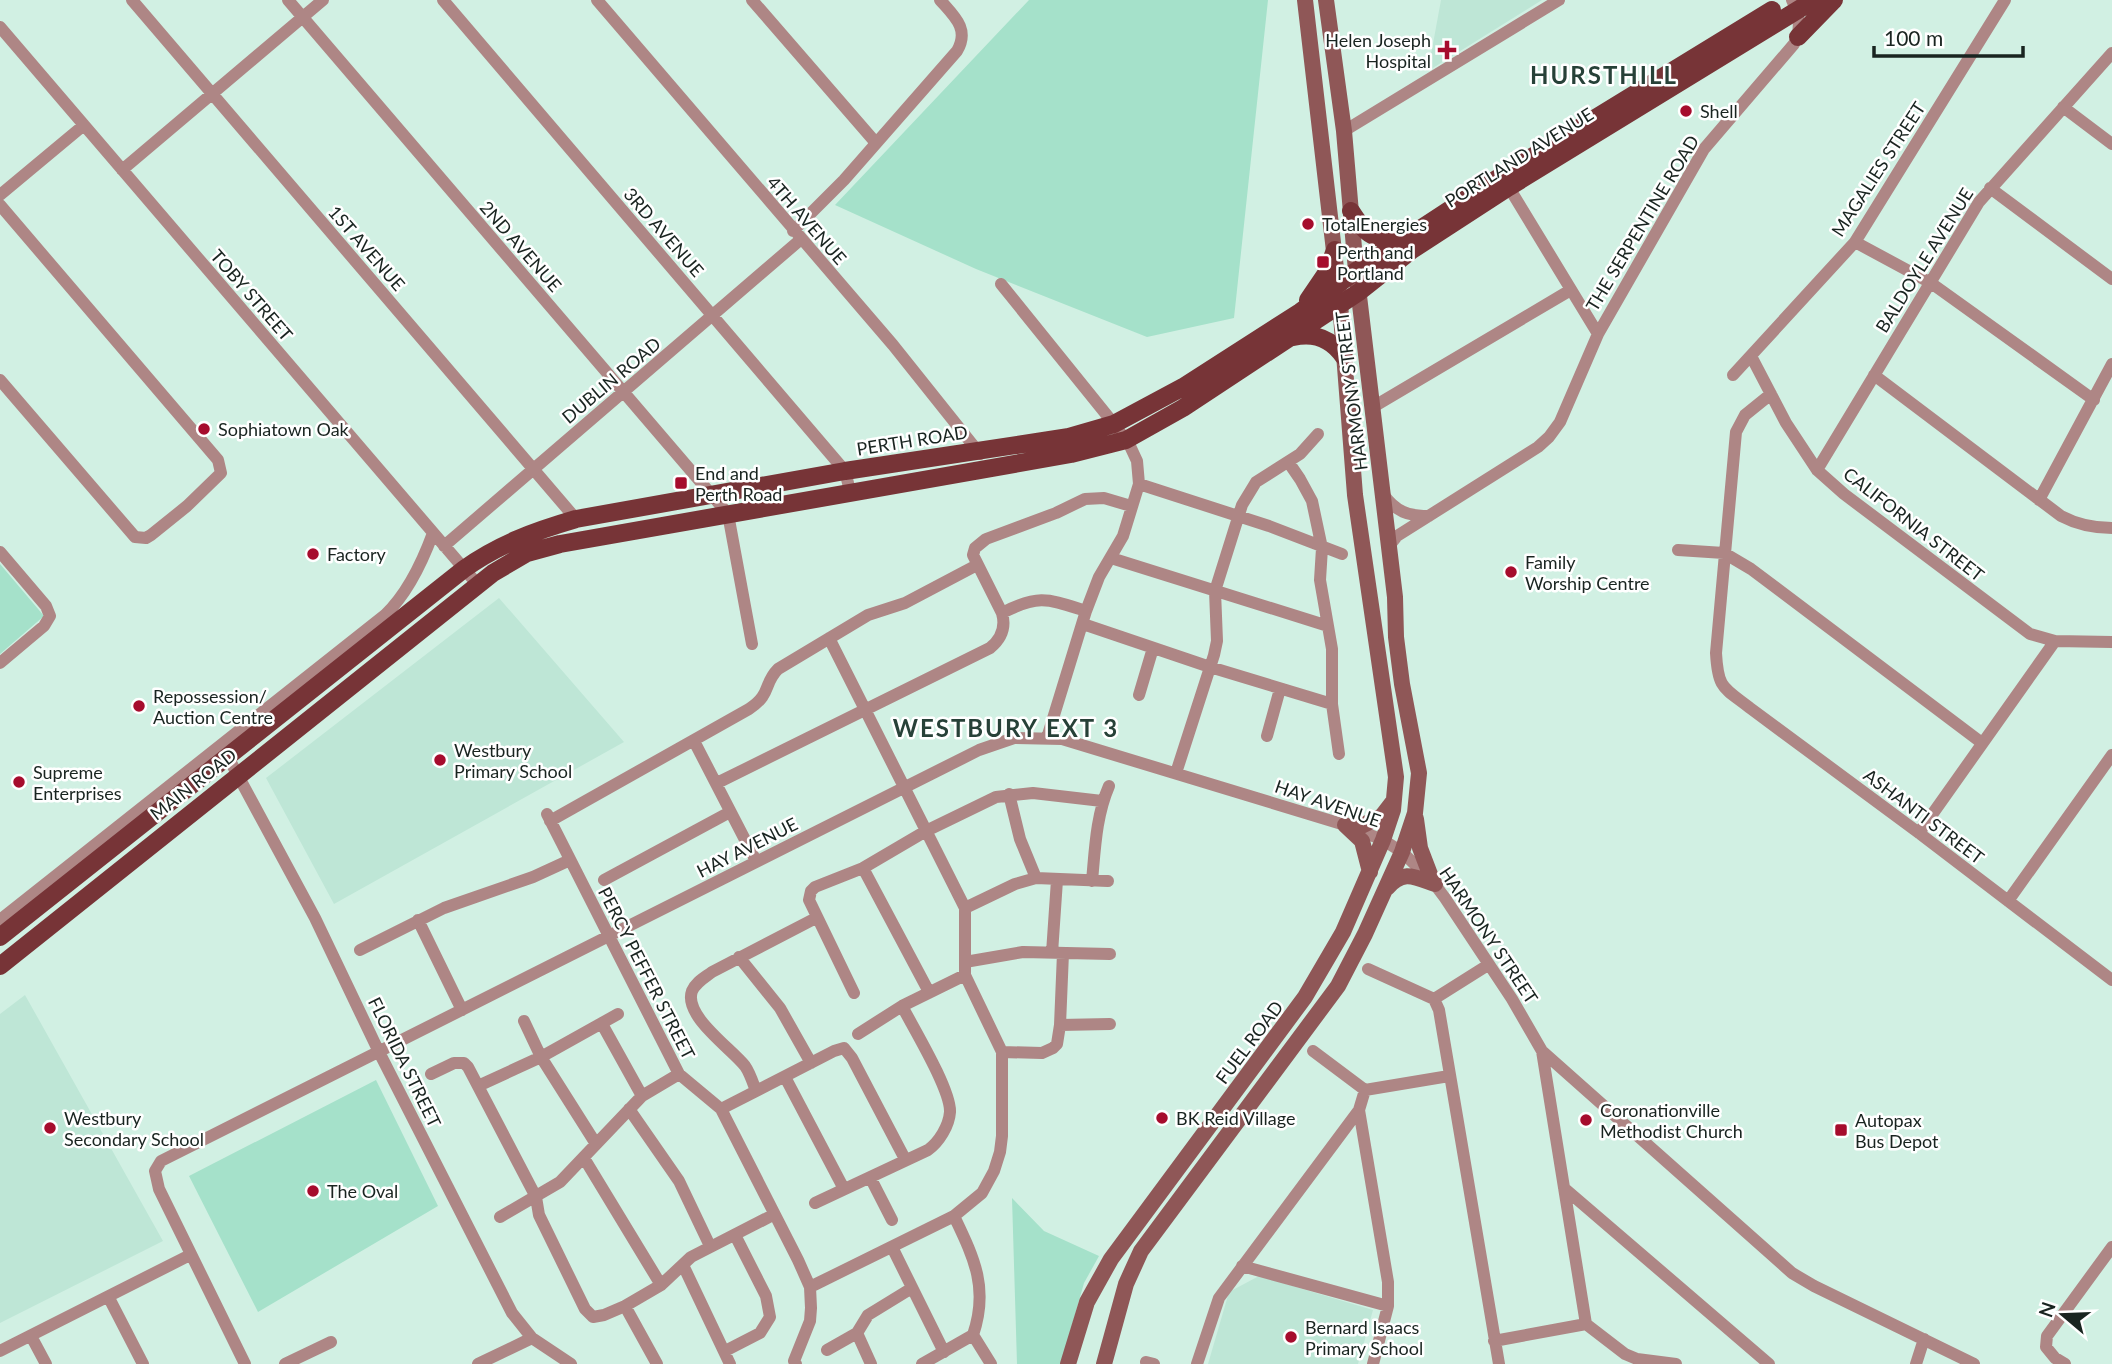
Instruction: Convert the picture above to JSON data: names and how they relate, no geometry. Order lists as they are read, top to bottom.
{
  "streets": {
    "main road": [
      "PORTLAND AVENUE",
      "HARMONY STREET",
      "PERTH ROAD",
      "MAIN ROAD",
      "FUEL ROAD"
    ],
    "street": [
      "MAGALIES STREET",
      "4TH AVENUE",
      "THE SERPENTINE ROAD",
      "3RD AVENUE",
      "2ND AVENUE",
      "1ST AVENUE",
      "BALDOYLE AVENUE",
      "TOBY STREET",
      "DUBLIN ROAD",
      "CALIFORNIA STREET",
      "HAY AVENUE",
      "ASHANTI STREET",
      "PERCY PEFFER STREET",
      "FLORIDA STREET"
    ]
  },
  "crossings": [
    ["PORTLAND AVENUE", "HARMONY STREET"],
    ["PORTLAND AVENUE", "PERTH ROAD"],
    ["MAGALIES STREET", "CALIFORNIA STREET"],
    ["4TH AVENUE", "DUBLIN ROAD"],
    ["4TH AVENUE", "PERTH ROAD"],
    ["THE SERPENTINE ROAD", "HARMONY STREET"],
    ["3RD AVENUE", "DUBLIN ROAD"],
    ["3RD AVENUE", "PERTH ROAD"],
    ["2ND AVENUE", "DUBLIN ROAD"],
    ["2ND AVENUE", "PERTH ROAD"],
    ["1ST AVENUE", "DUBLIN ROAD"],
    ["1ST AVENUE", "PERTH ROAD"],
    ["BALDOYLE AVENUE", "CALIFORNIA STREET"],
    ["TOBY STREET", "DUBLIN ROAD"],
    ["TOBY STREET", "PERTH ROAD"],
    ["TOBY STREET", "MAIN ROAD"],
    ["HARMONY STREET", "PERTH ROAD"],
    ["HARMONY STREET", "HAY AVENUE"],
    ["HARMONY STREET", "FUEL ROAD"],
    ["PERTH ROAD", "MAIN ROAD"],
    ["MAIN ROAD", "FLORIDA STREET"],
    ["HAY AVENUE", "PERCY PEFFER STREET"],
    ["HAY AVENUE", "FUEL ROAD"],
    ["HAY AVENUE", "FLORIDA STREET"]
  ],
  "districts": ["HURSTHILL", "WESTBURY EXT 3"],
  "places": {
    "health": ["Helen Joseph Hospital"],
    "other": [
      "Shell",
      "TotalEnergies",
      "Sophiatown Oak",
      "Factory",
      "Family Worship Centre",
      "Repossession/ Auction Centre",
      "Westbury Primary School",
      "Supreme Enterprises",
      "BK Reid Village",
      "Coronationville Methodist Church",
      "Westbury Secondary School",
      "The Oval",
      "Bernard Isaacs Primary School"
    ],
    "transit": ["Perth and Portland", "End and Perth Road", "Autopax Bus Depot"]
  },
  "scale_bar": "100 m",
  "north": "left"
}
